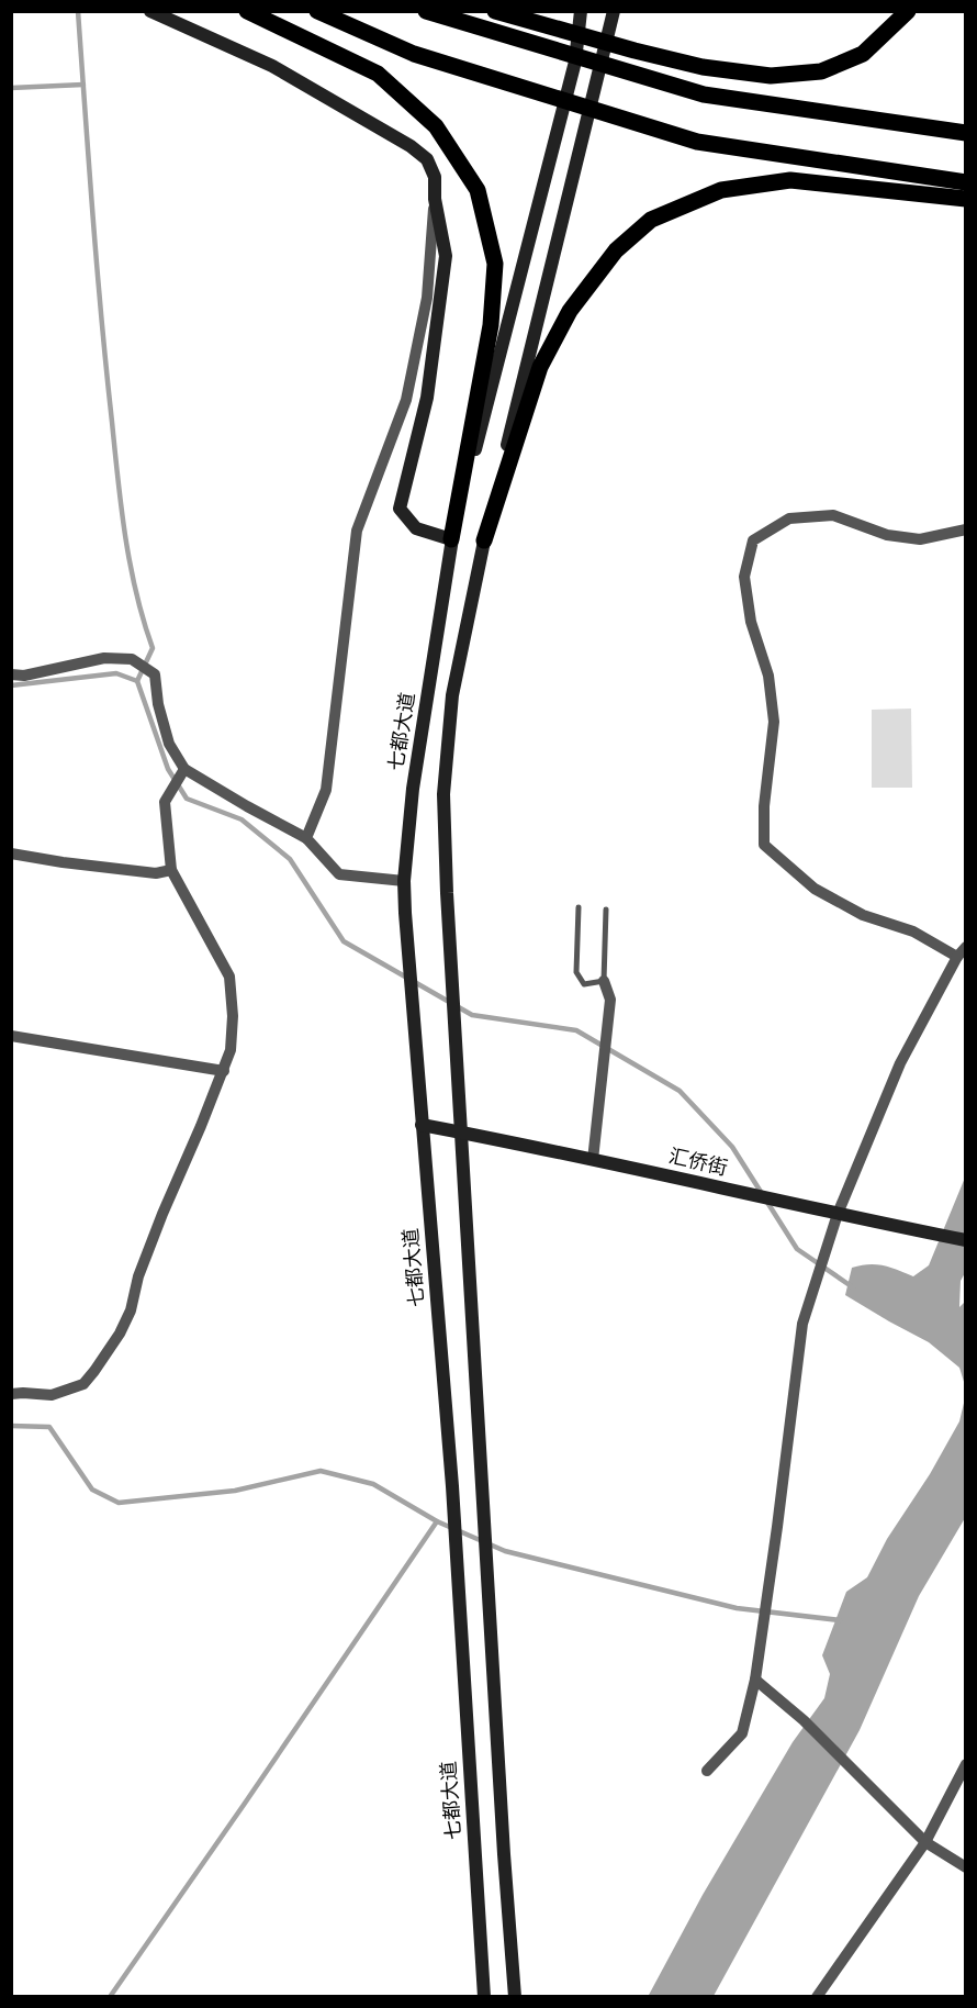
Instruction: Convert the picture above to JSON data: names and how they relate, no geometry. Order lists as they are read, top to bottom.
{
  "streets": {
    "main road": ["七都大道", "汇侨街"]
  },
  "crossings": [
    ["七都大道", "汇侨街"]
  ]
}
